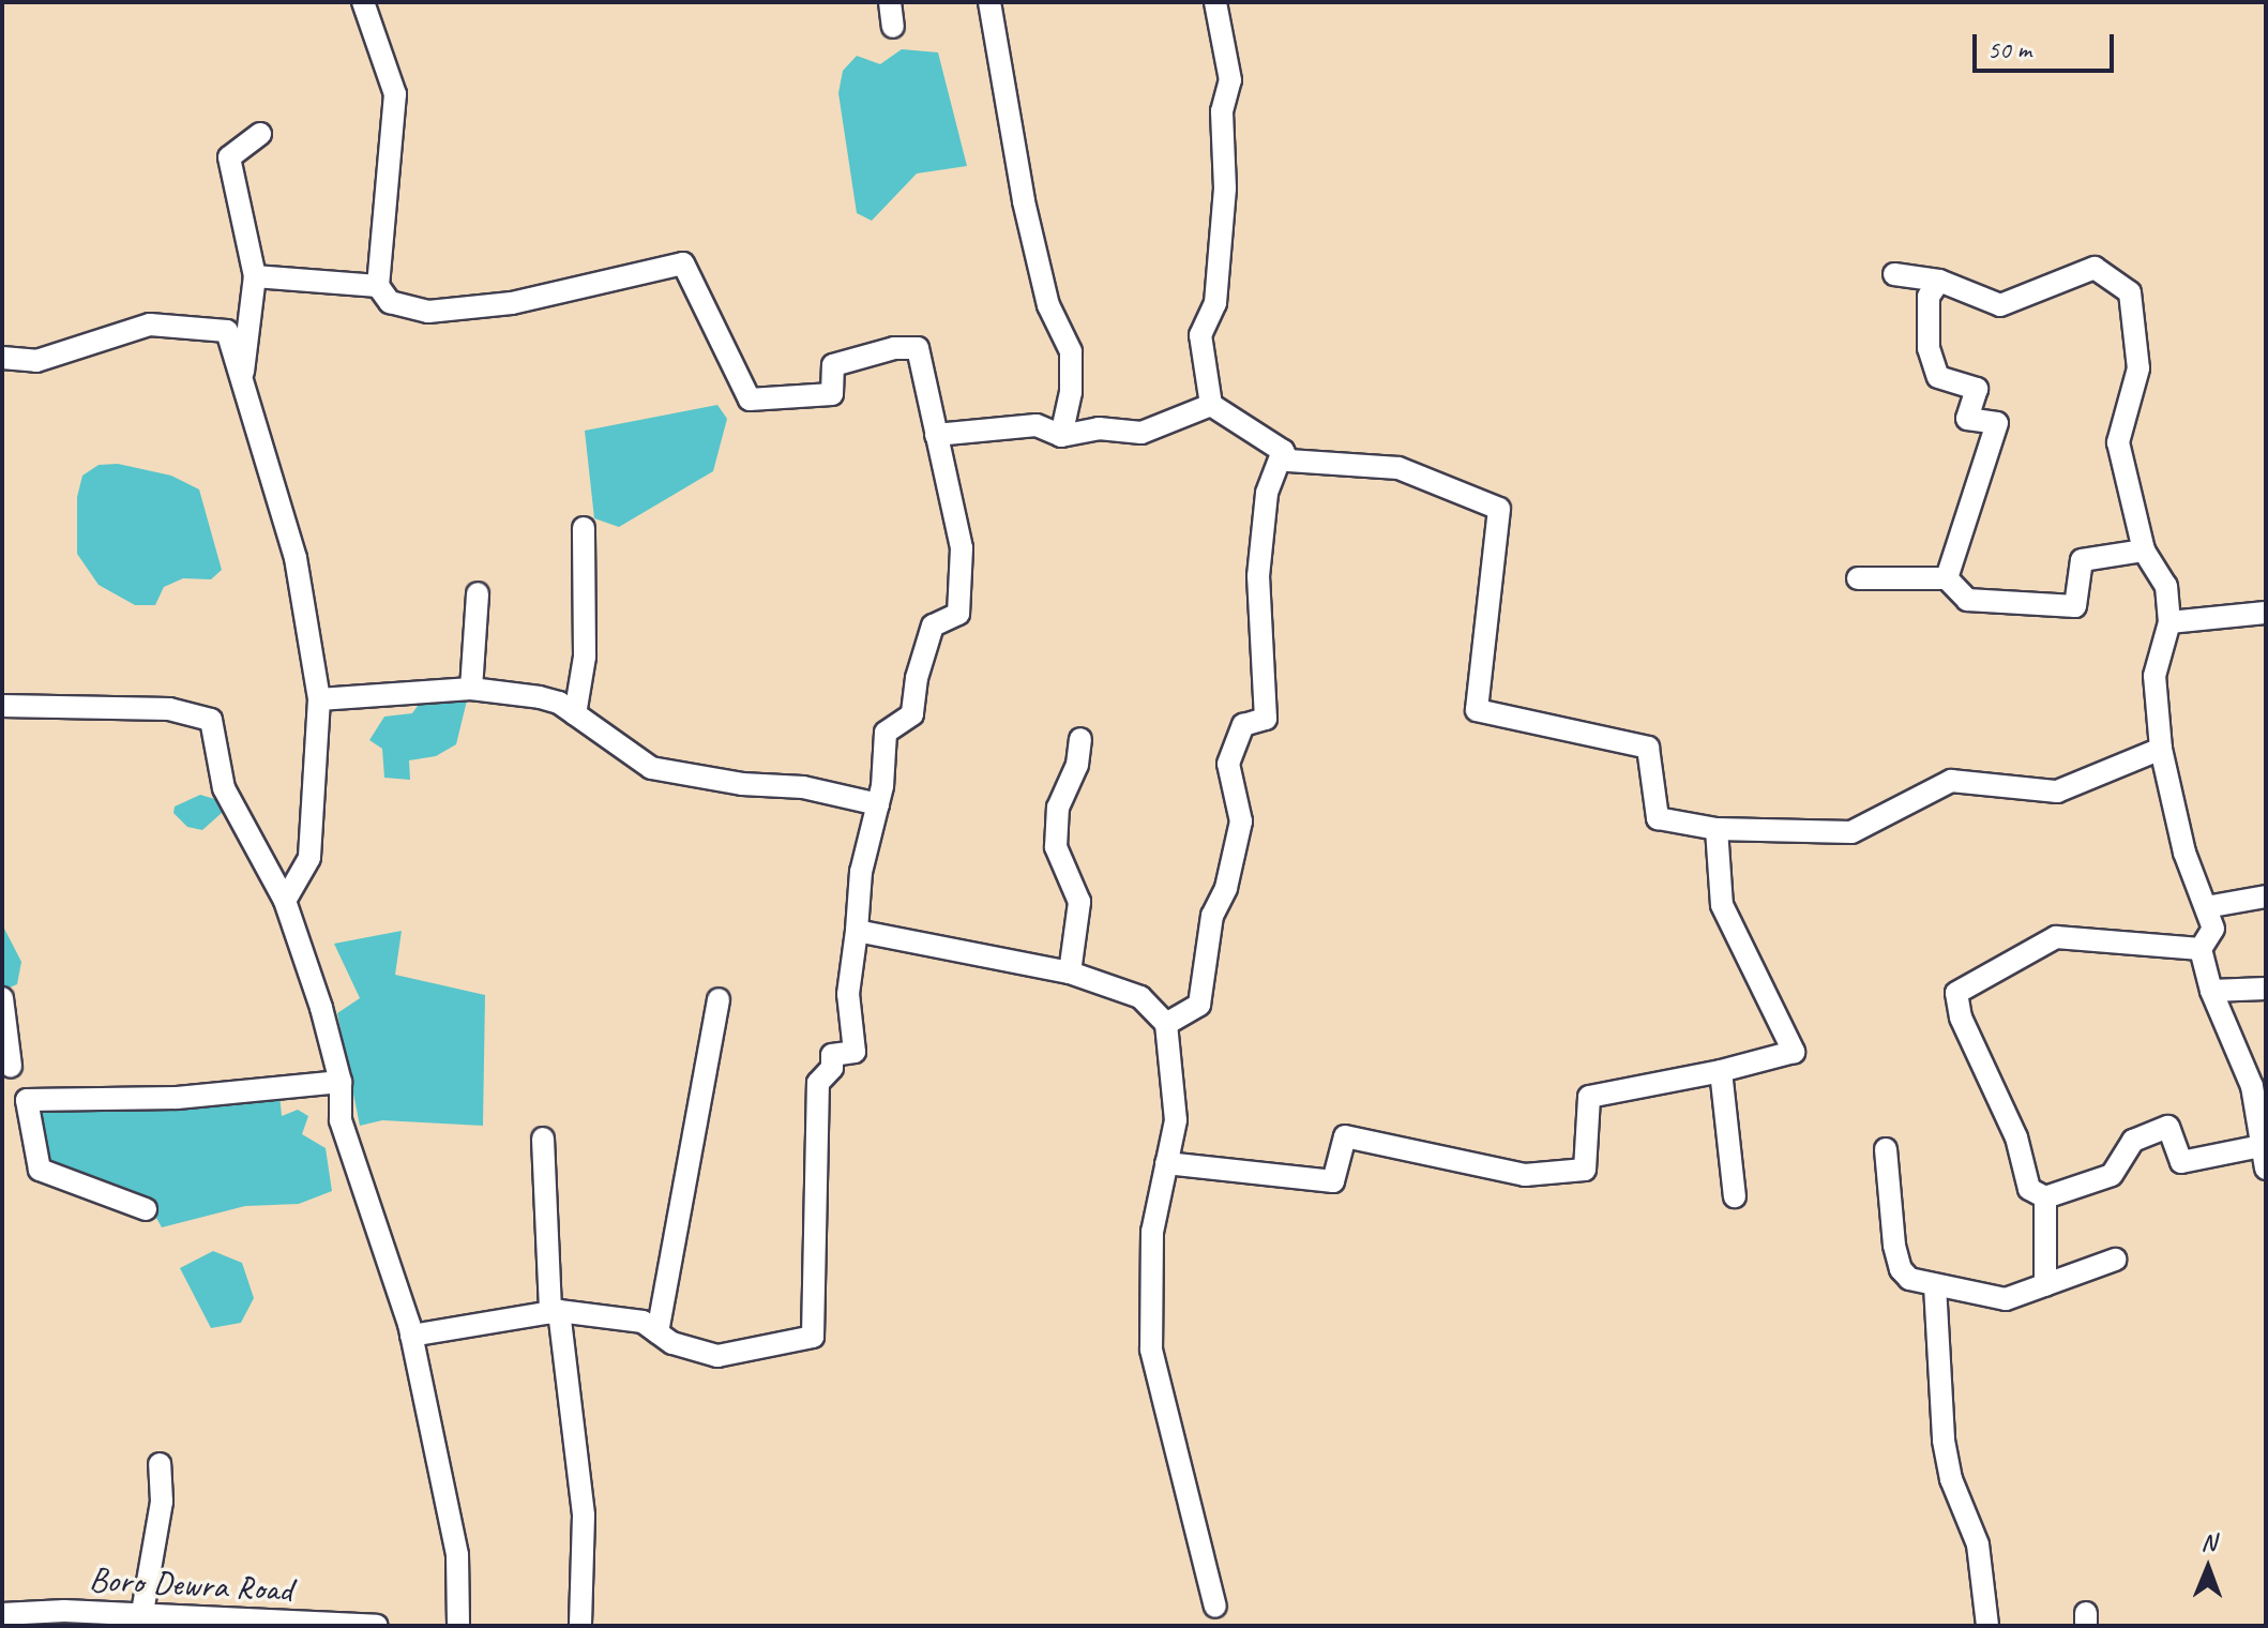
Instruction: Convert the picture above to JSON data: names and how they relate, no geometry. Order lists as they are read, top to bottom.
{
  "streets": {
    "street": ["Boro Dewra Road"]
  },
  "scale_bar": "50 m",
  "north": "top"
}
